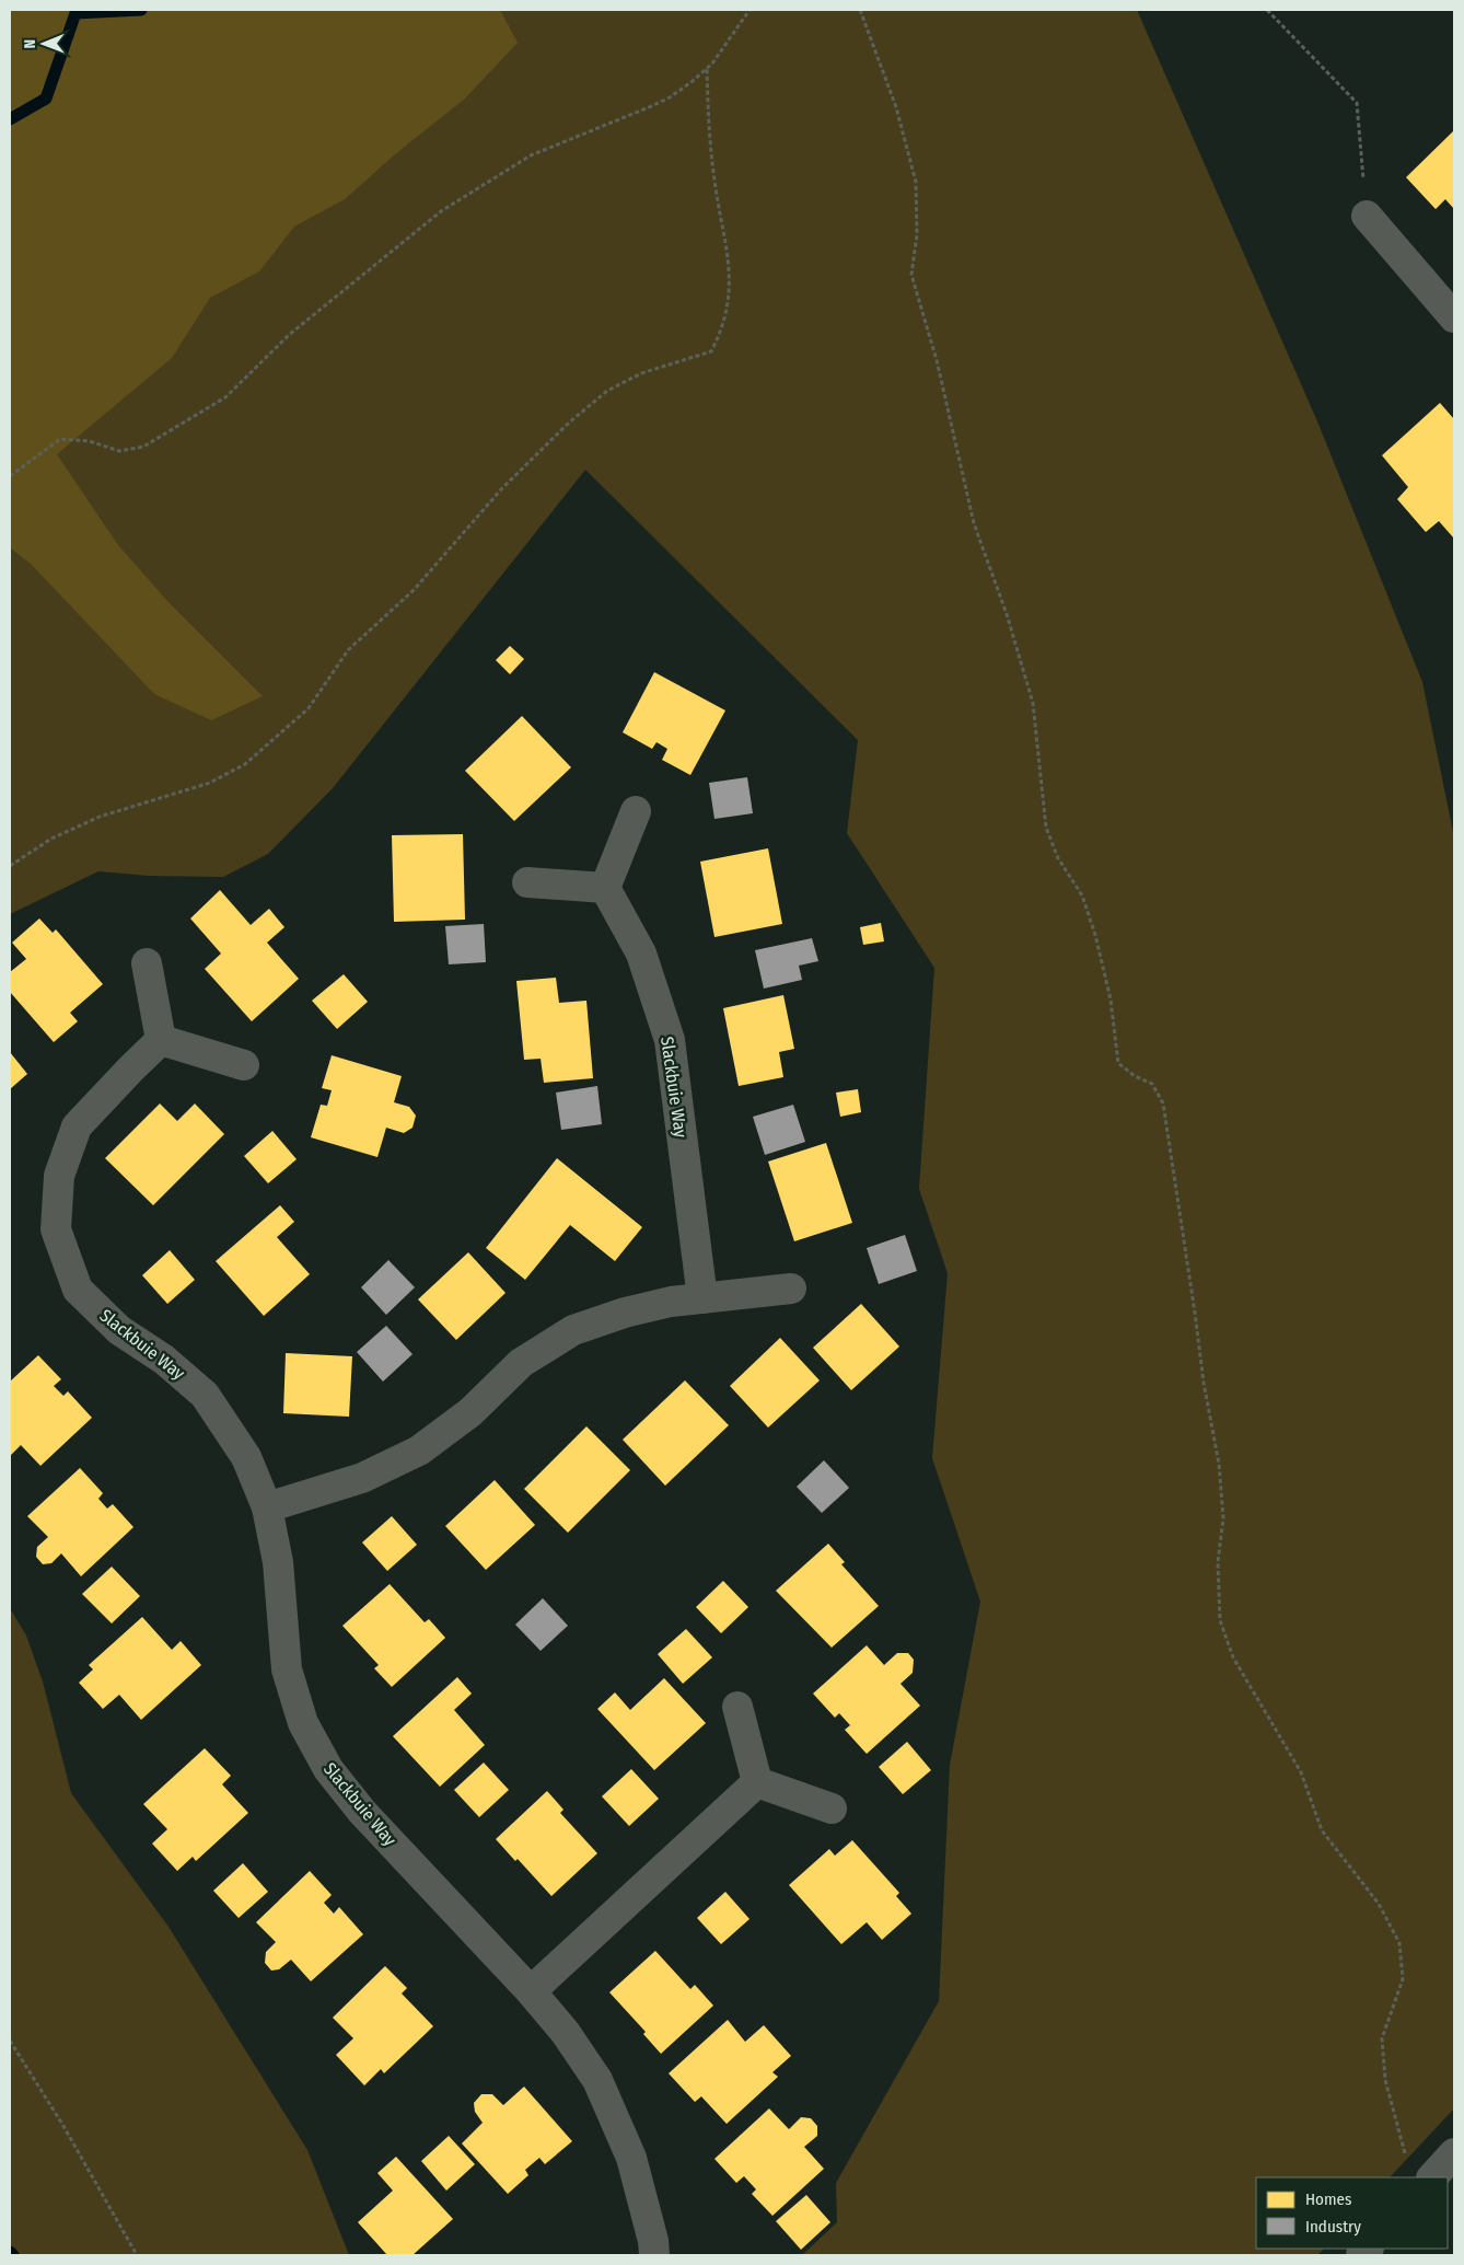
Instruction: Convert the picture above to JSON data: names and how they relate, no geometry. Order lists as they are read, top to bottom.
{
  "streets": {
    "street": ["Slackbuie Way"]
  },
  "legend": ["Homes", "Industry"],
  "north": "left"
}
